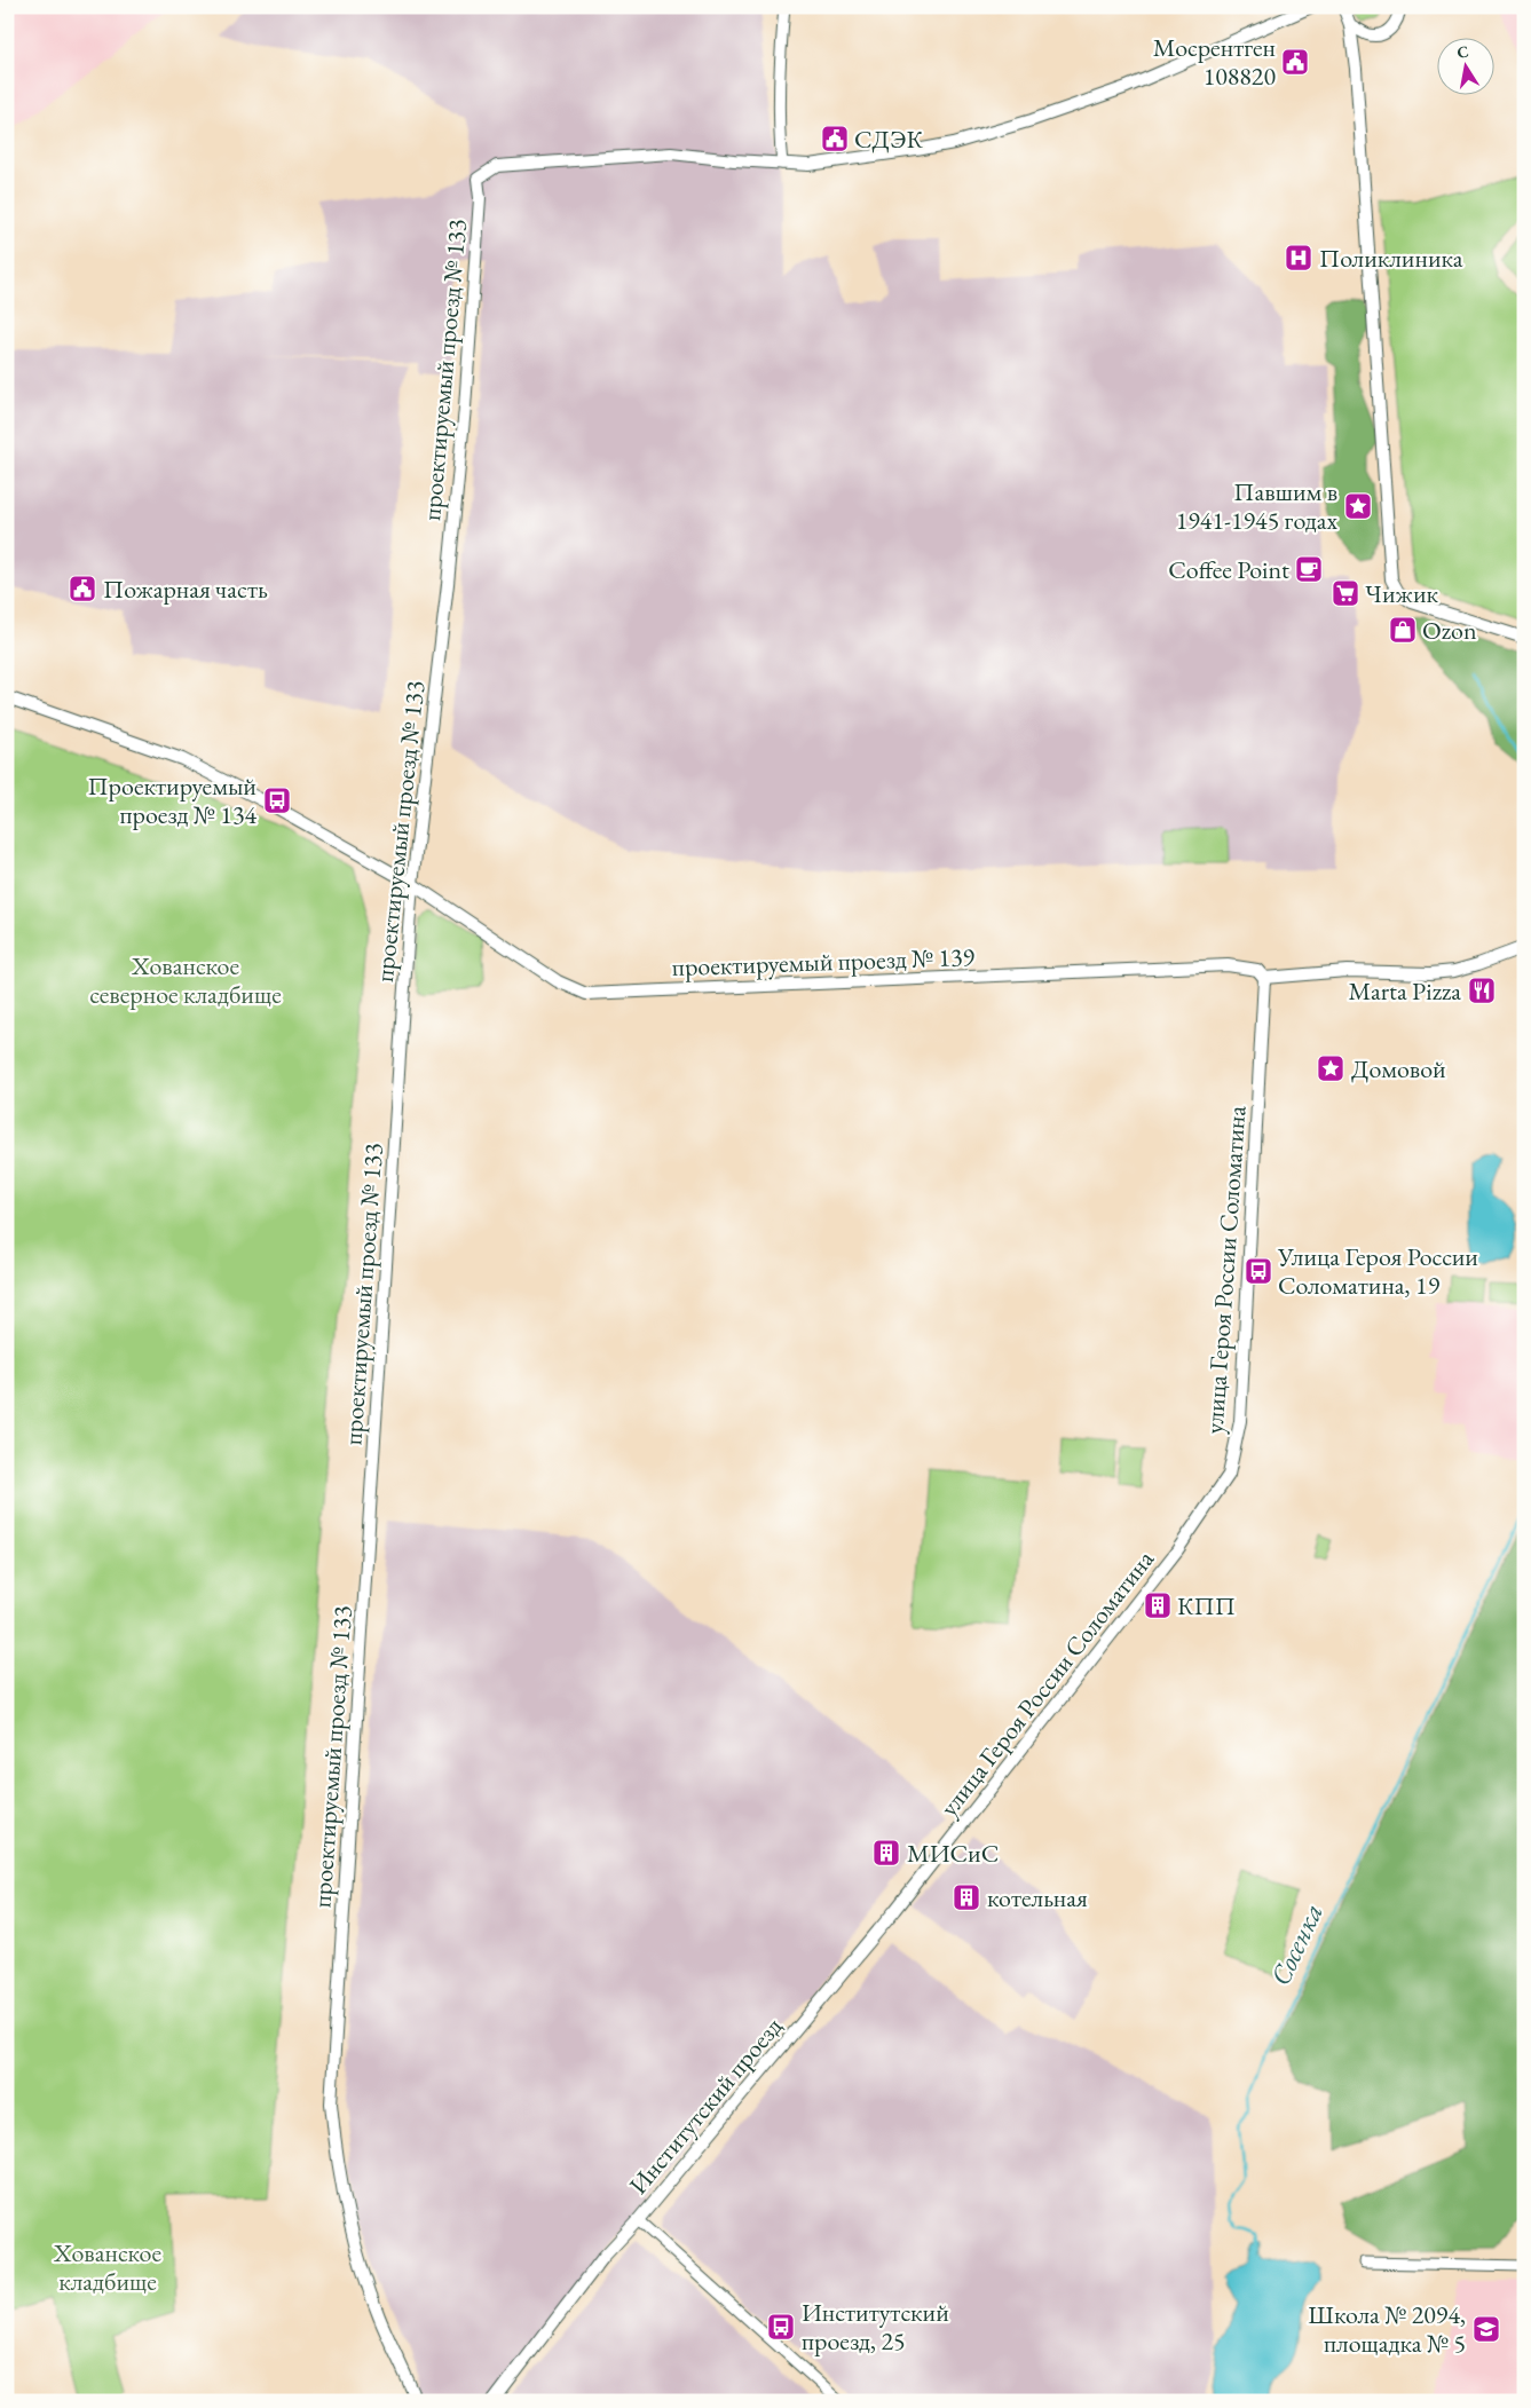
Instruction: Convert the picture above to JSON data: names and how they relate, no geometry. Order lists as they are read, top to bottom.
{
  "streets": {
    "street": [
      "проектируемый проезд № 133",
      "проектируемый проезд № 139",
      "улица Героя России Соломатина",
      "Институтский проезд"
    ]
  },
  "crossings": [
    ["проектируемый проезд № 133", "проектируемый проезд № 139"],
    ["проектируемый проезд № 139", "улица Героя России Соломатина"],
    ["улица Героя России Соломатина", "Институтский проезд"]
  ],
  "water": ["Сосенка"],
  "parks": ["Хованское северное кладбище", "Хованское кладбище"],
  "places": {
    "public building": ["Мосрентген 108820", "СДЭК", "Пожарная часть"],
    "hospital": ["Поликлиника"],
    "place": ["Павшим в 1941-1945 годах", "Домовой"],
    "cafe": ["Coffee Point"],
    "supermarket": ["Чижик"],
    "shop": ["Ozon"],
    "bus stop": ["Проектируемый проезд № 134", "Улица Героя России Соломатина, 19", "Институтский проезд, 25"],
    "restaurant": ["Marta Pizza"],
    "building": ["КПП", "МИСиС", "котельная"],
    "school or university": ["Школа № 2094, площадка № 5"]
  },
  "north": "top"
}
